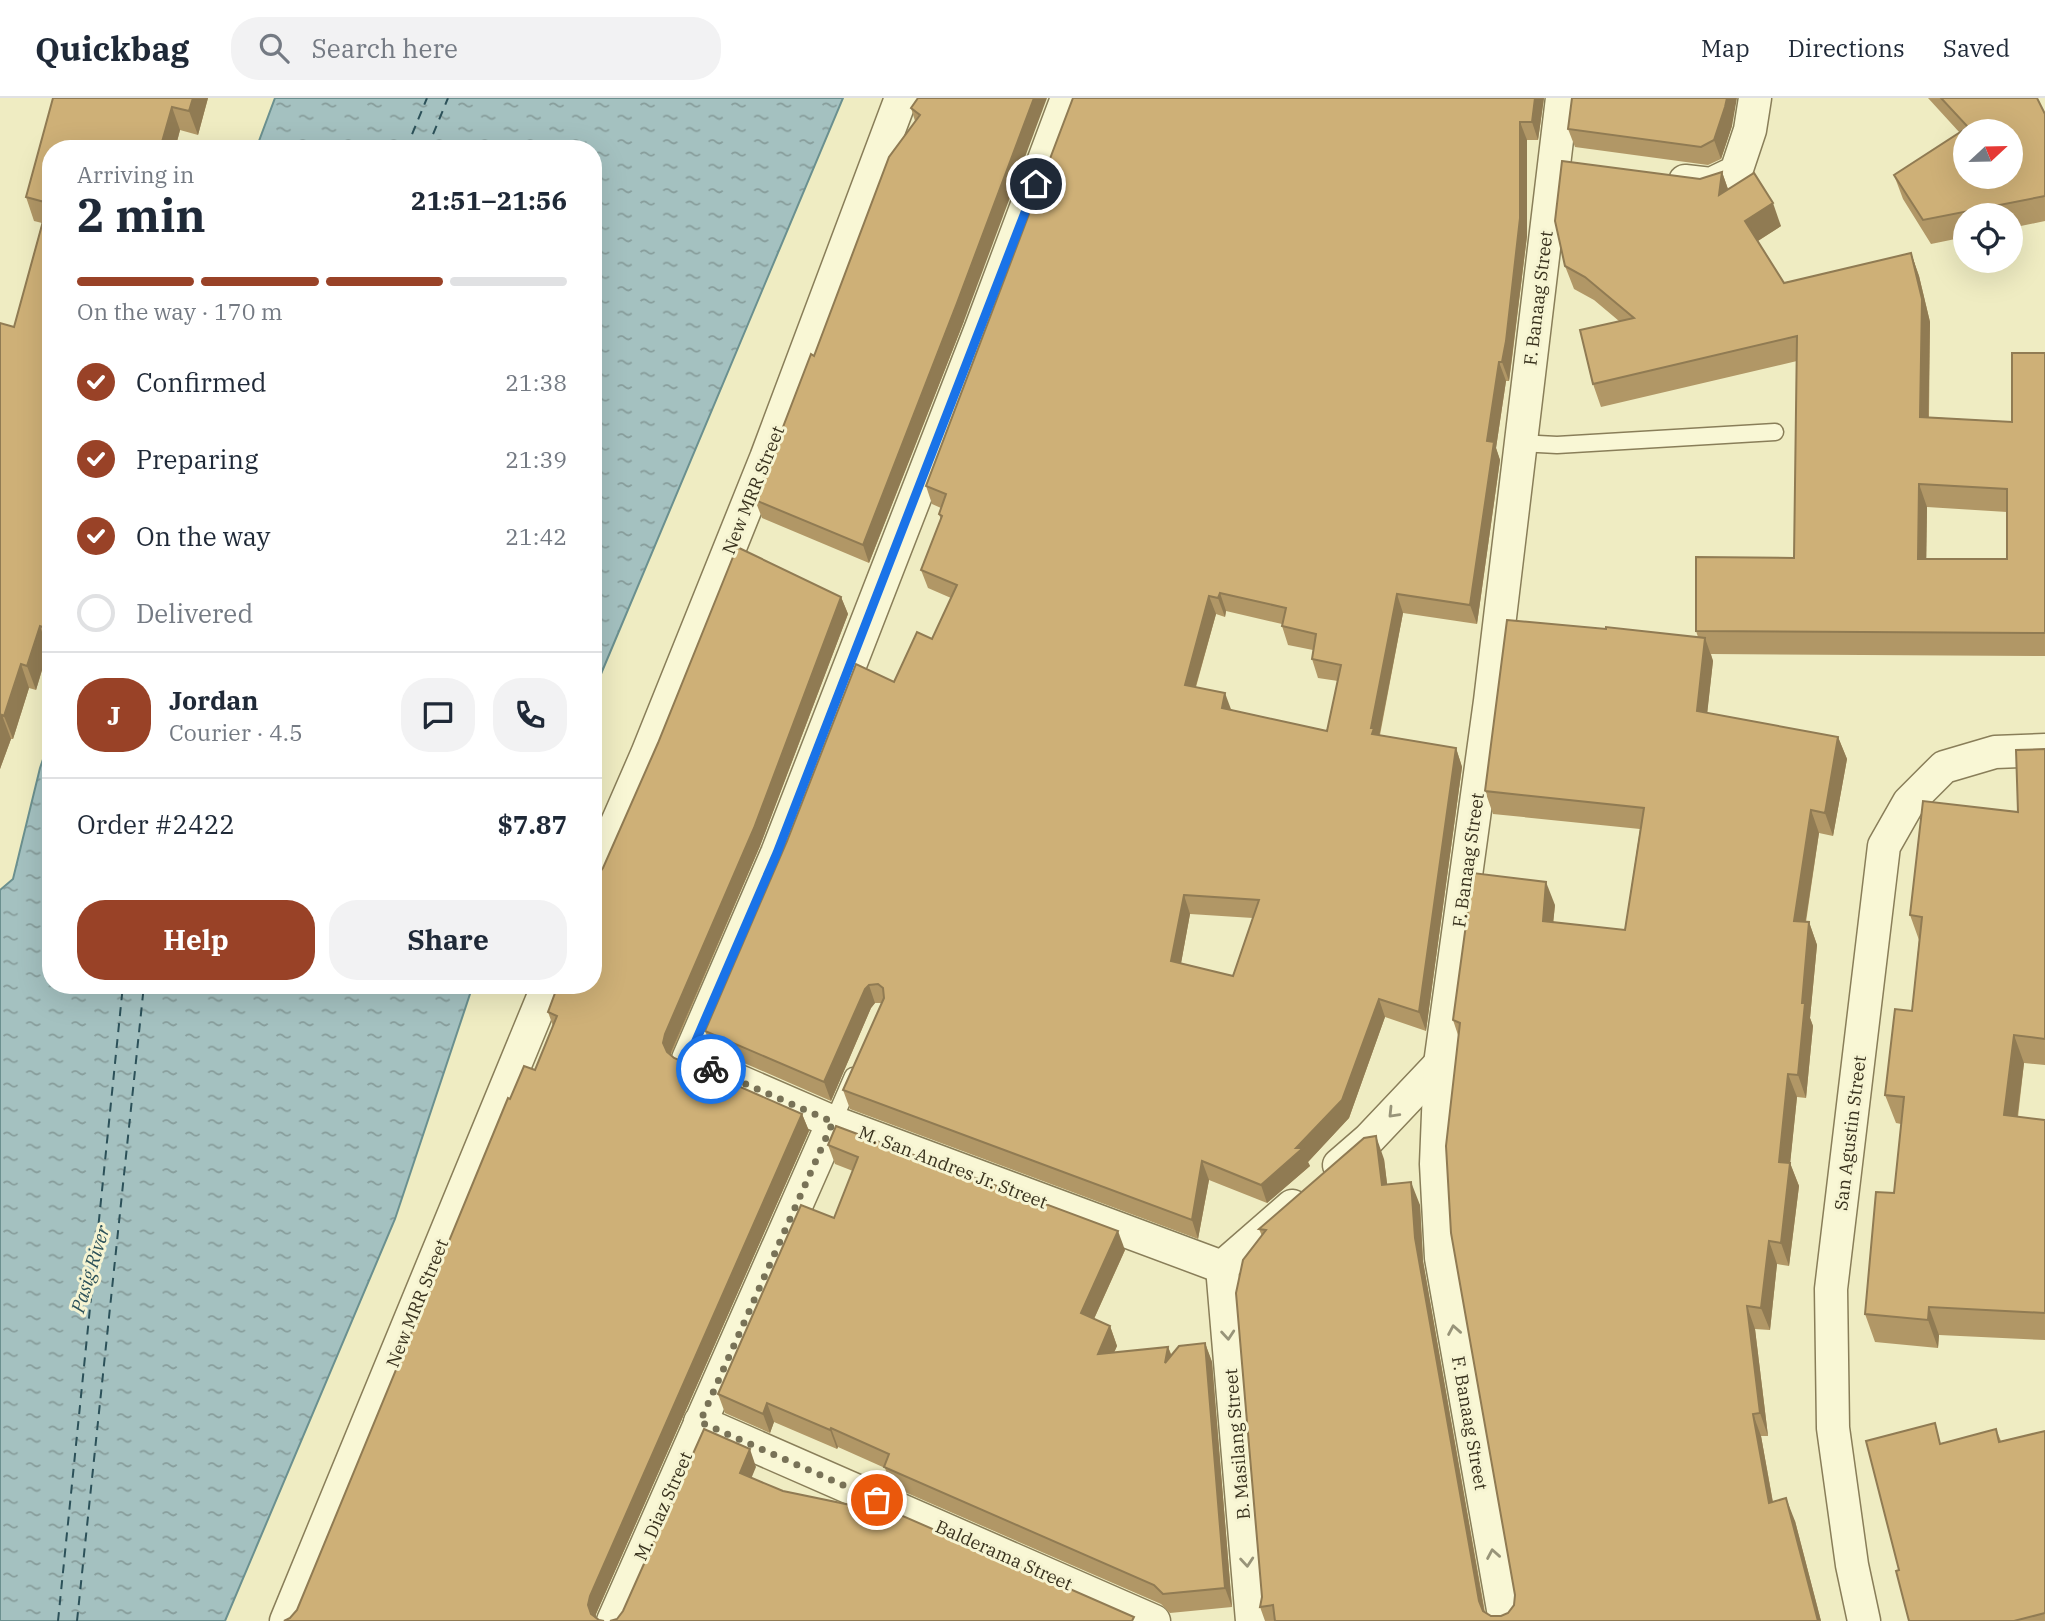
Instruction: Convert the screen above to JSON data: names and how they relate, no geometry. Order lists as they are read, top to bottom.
{
  "streets": {
    "street": [
      "F. Banaag Street",
      "New MRR Street",
      "San Agustin Street",
      "M. San Andres Jr. Street",
      "B. Masilang Street",
      "M. Diaz Street",
      "Balderama Street"
    ]
  },
  "crossings": [
    ["M. San Andres Jr. Street", "B. Masilang Street"],
    ["M. San Andres Jr. Street", "M. Diaz Street"],
    ["M. Diaz Street", "Balderama Street"]
  ],
  "one_way": ["F. Banaag Street", "B. Masilang Street"],
  "water": ["Pasig River"],
  "north": "right",
  "page": {
    "header": "Quickbag",
    "search": "Search here",
    "nav": ["Map", "Directions", "Saved"],
    "heading": ["2 min", "Arriving in", "21:51–21:56"],
    "panel": [
      "Jordan",
      "Courier · 4.5",
      "Order #2422",
      "$7.87"
    ],
    "bar": "On the way · 170 m",
    "list": [
      ["Confirmed", "21:38"],
      ["Preparing", "21:39"],
      ["On the way", "21:42"],
      "Delivered"
    ],
    "round": "J",
    "buttons": ["Help", "Share"]
  }
}
